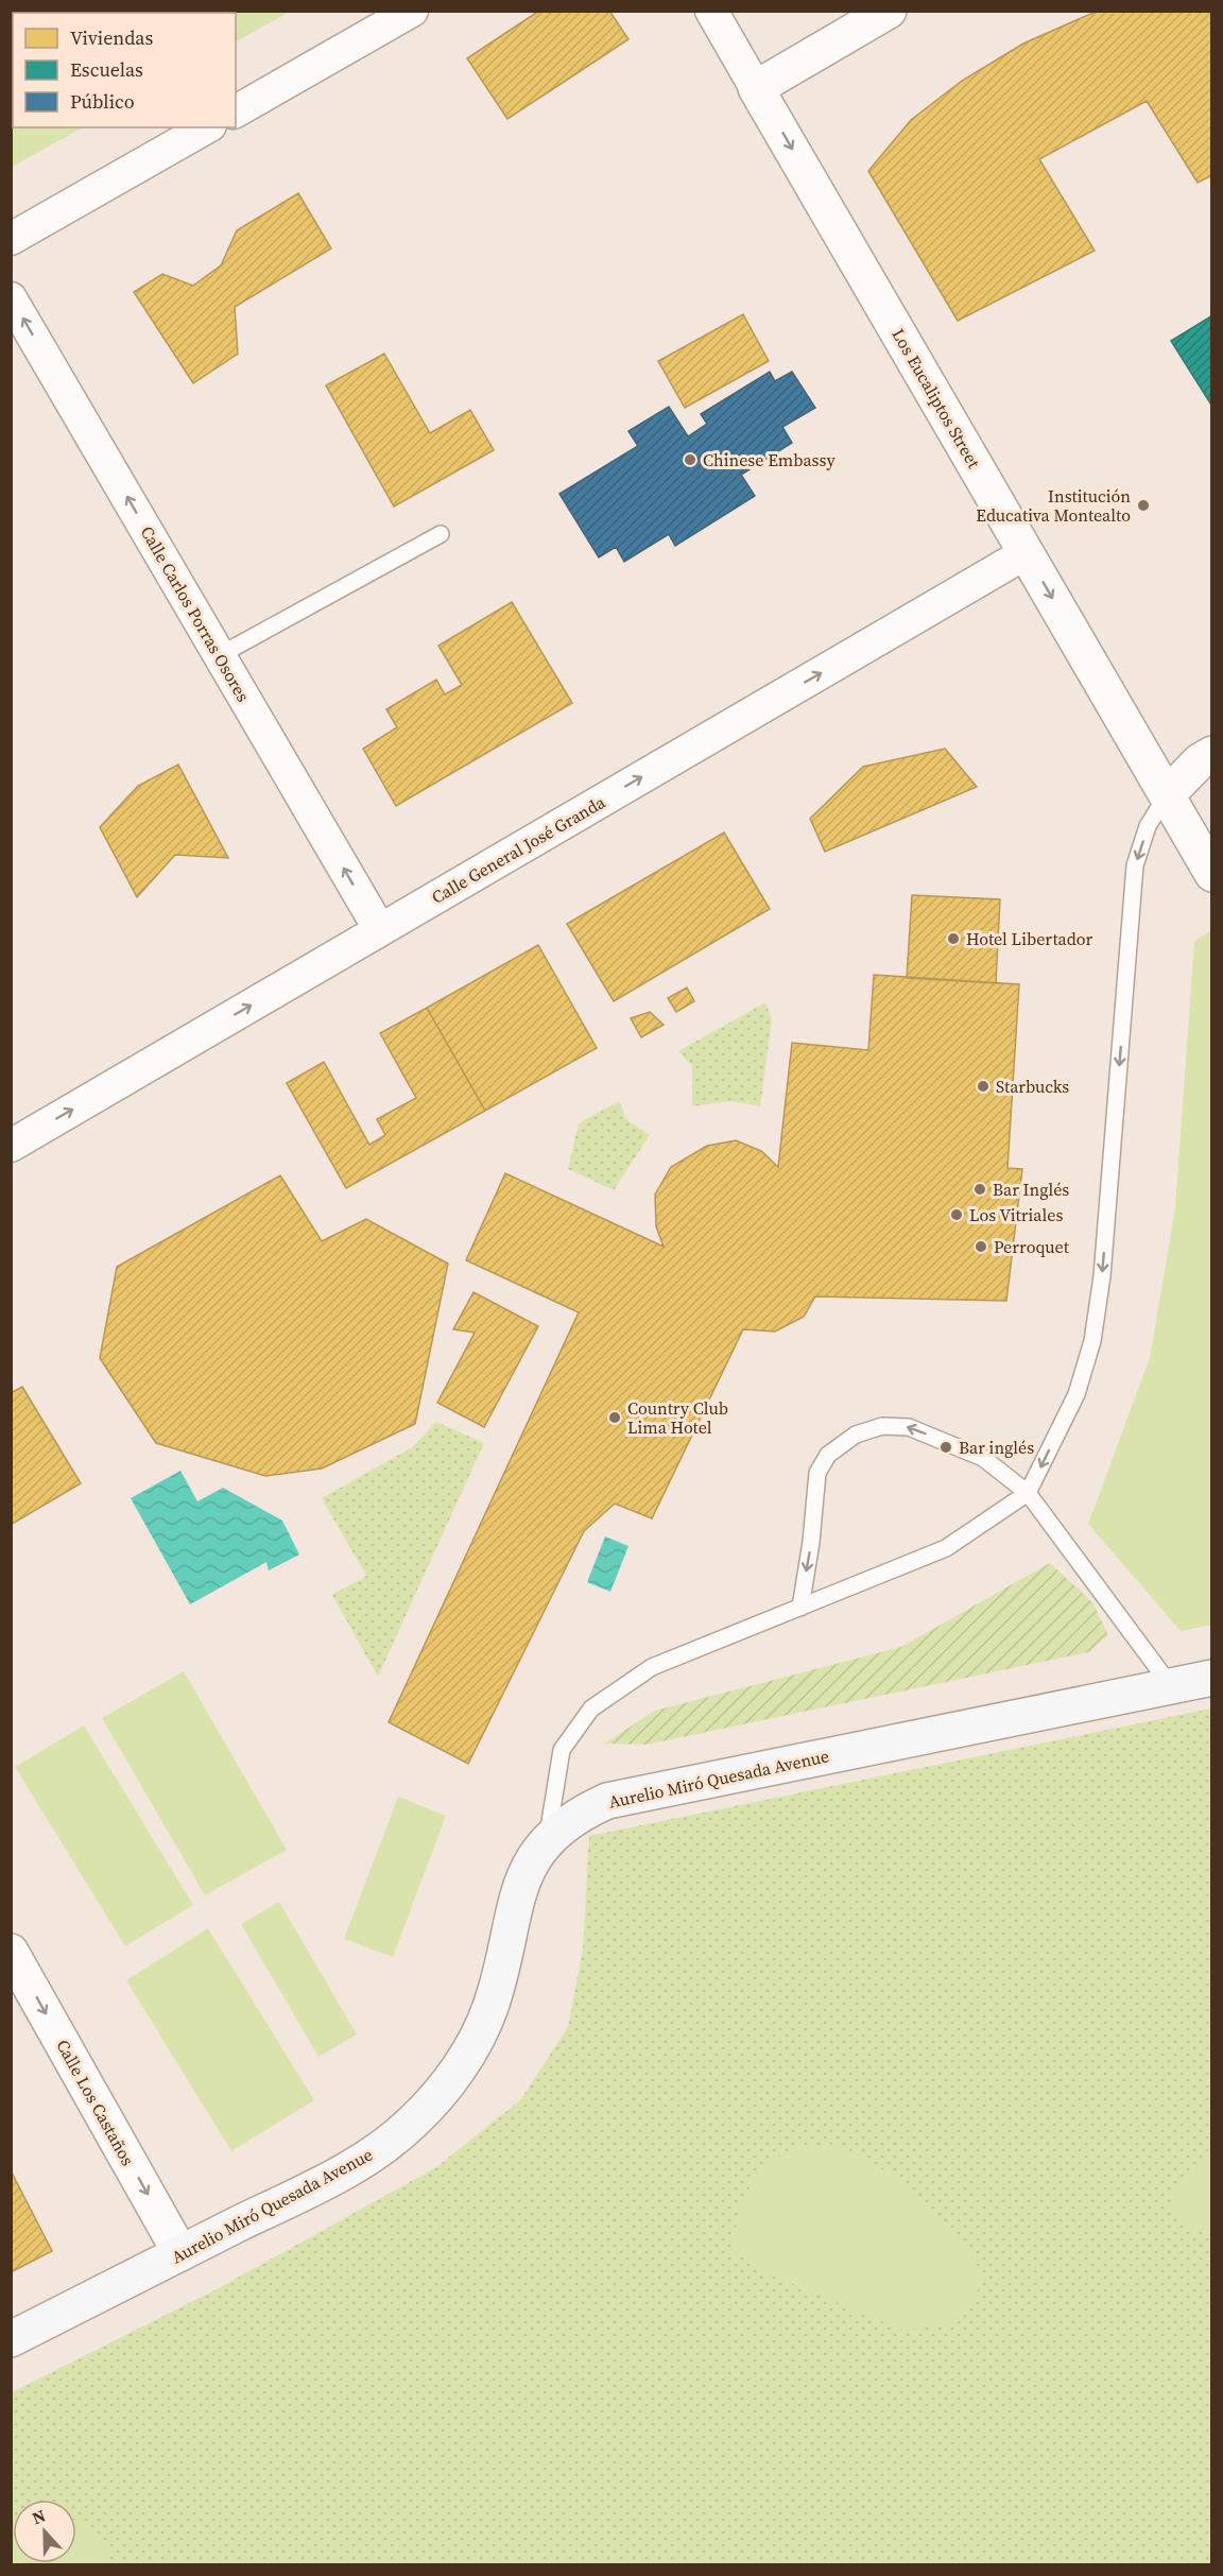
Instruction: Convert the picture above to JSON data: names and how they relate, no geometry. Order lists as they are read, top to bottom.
{
  "streets": {
    "main road": ["Aurelio Miró Quesada Avenue"],
    "street": [
      "Los Eucaliptos Street",
      "Calle Carlos Porras Osores",
      "Calle General José Granda",
      "Calle Los Castaños"
    ]
  },
  "crossings": [
    ["Los Eucaliptos Street", "Calle General José Granda"],
    ["Calle Carlos Porras Osores", "Calle General José Granda"],
    ["Aurelio Miró Quesada Avenue", "Calle Los Castaños"]
  ],
  "one_way": [
    "Los Eucaliptos Street",
    "Calle Carlos Porras Osores",
    "Calle General José Granda",
    "Calle Los Castaños"
  ],
  "places": [
    "Chinese Embassy",
    "Institución Educativa Montealto",
    "Hotel Libertador",
    "Starbucks",
    "Bar Inglés",
    "Los Vitriales",
    "Perroquet",
    "Country Club Lima Hotel",
    "Bar inglés"
  ],
  "legend": ["Viviendas", "Escuelas", "Público"],
  "north": "top"
}
